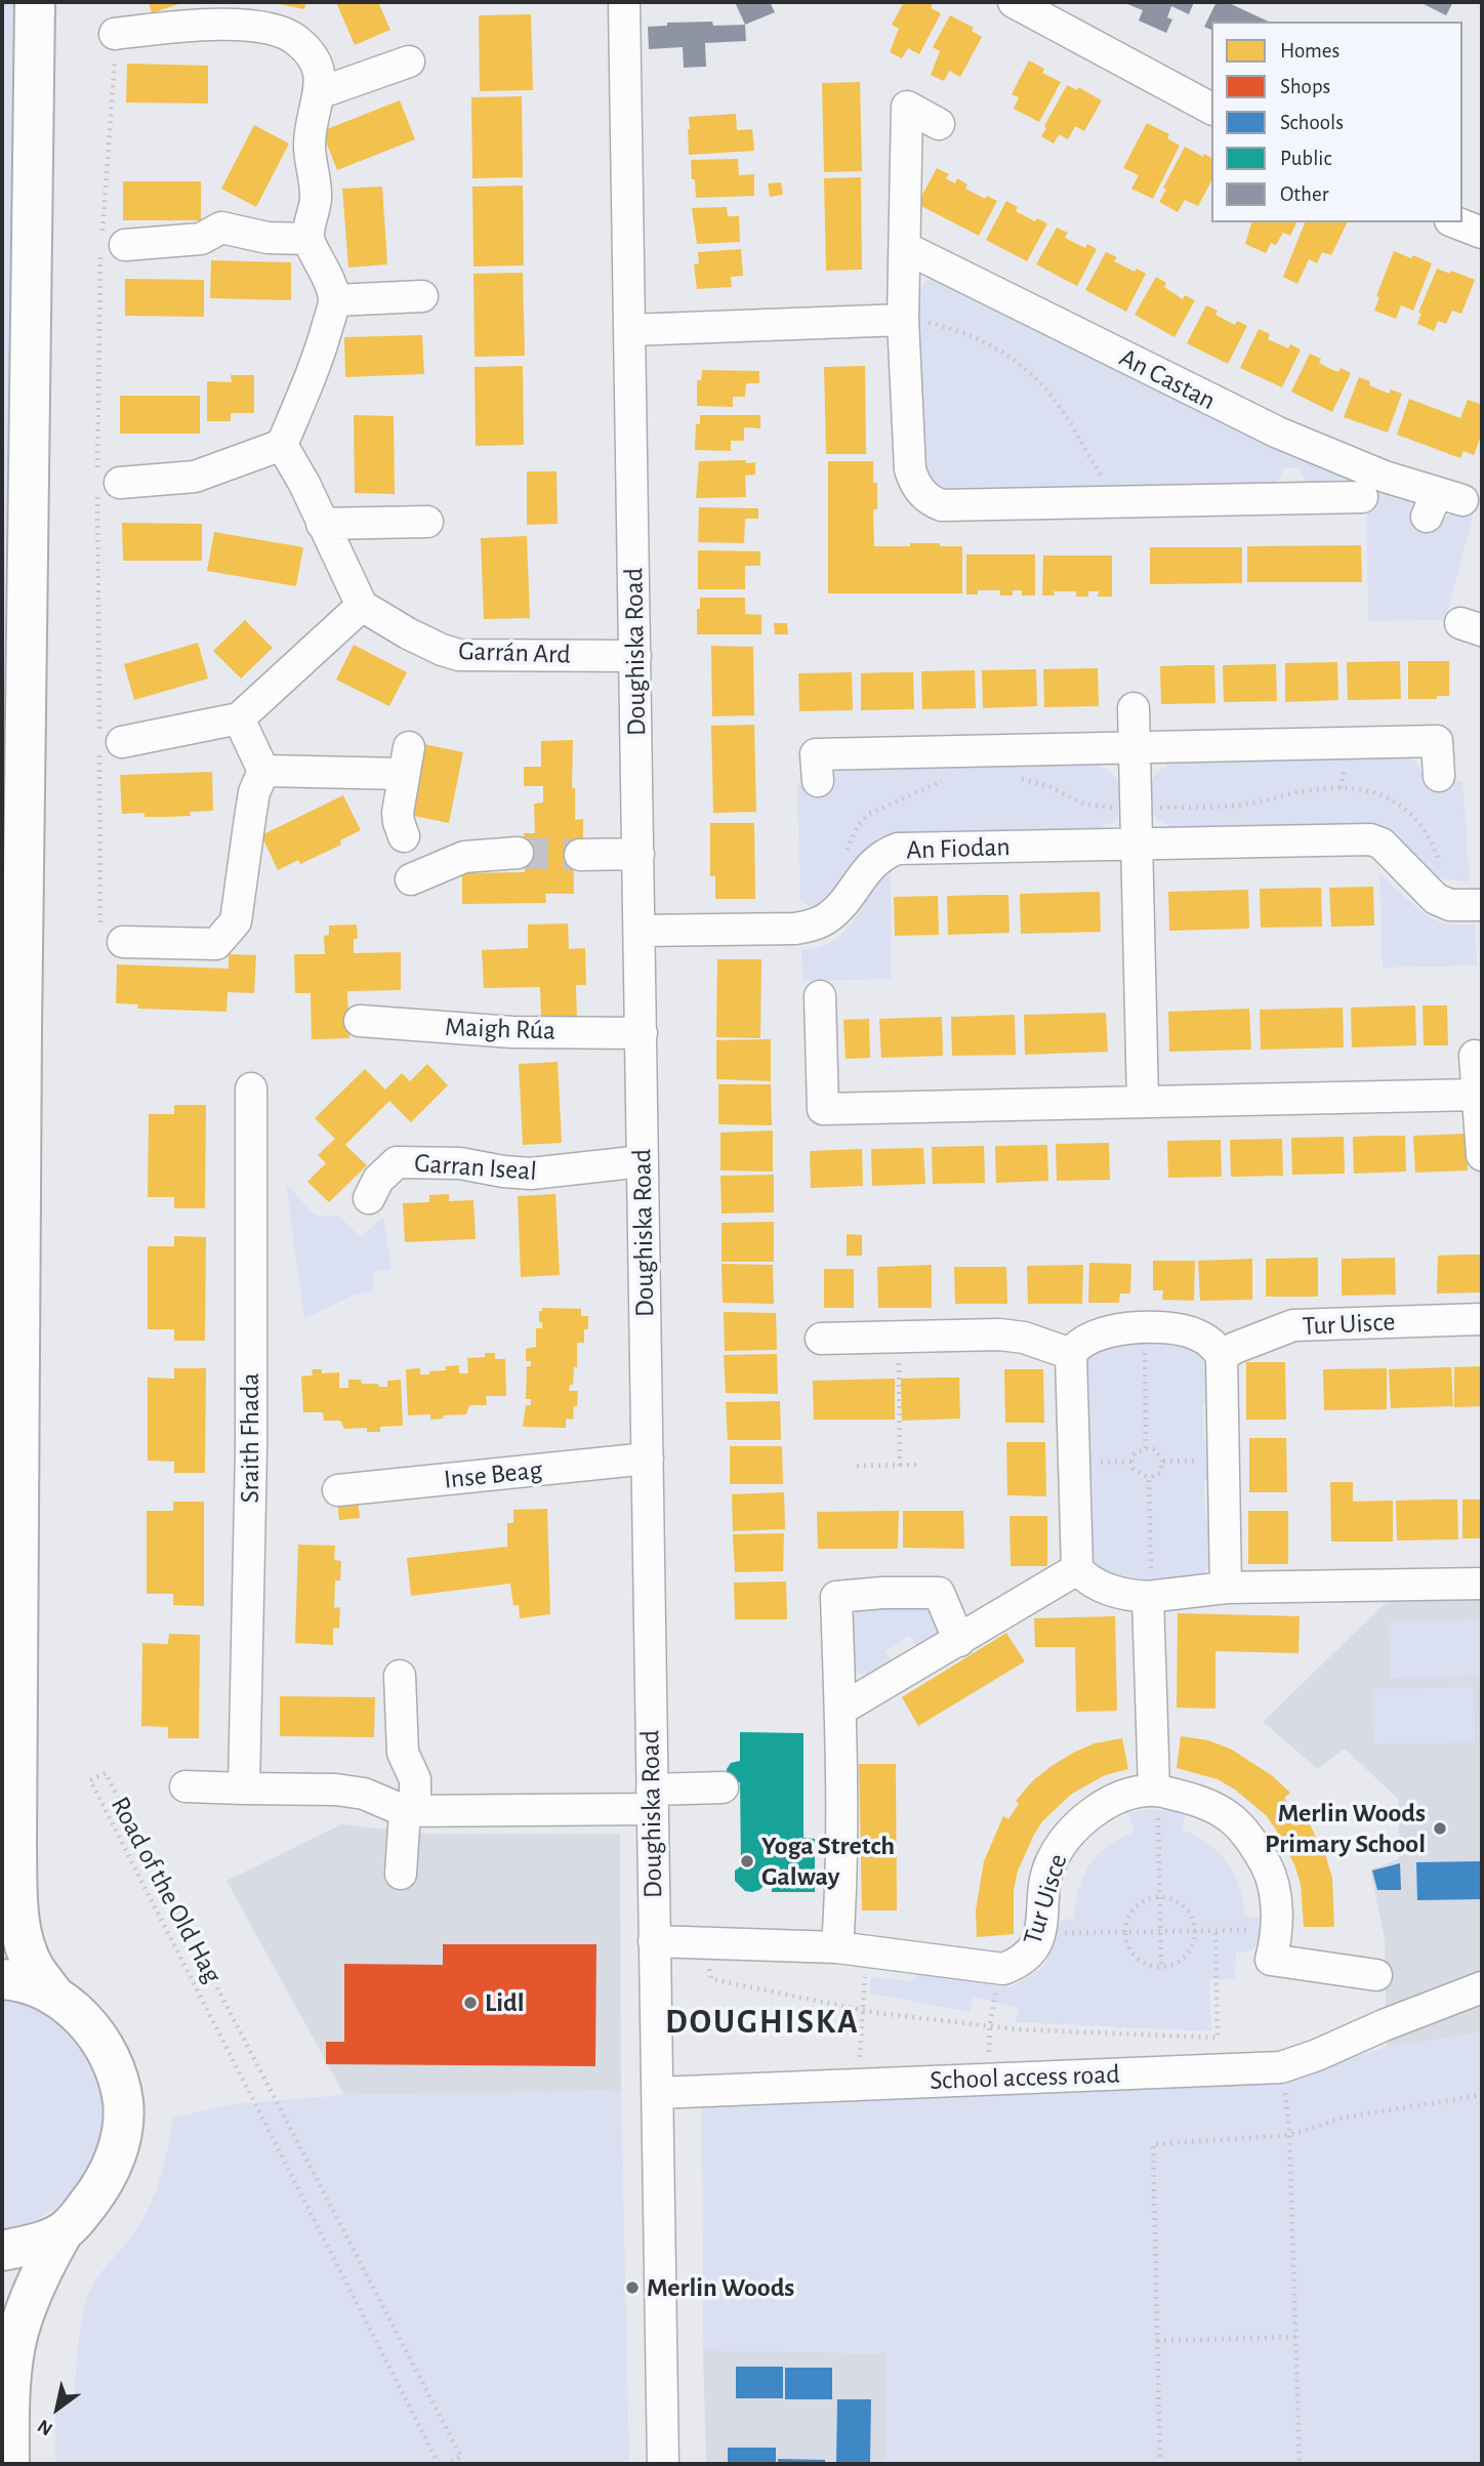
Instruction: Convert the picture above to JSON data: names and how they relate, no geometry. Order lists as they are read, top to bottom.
{
  "streets": {
    "street": [
      "An Castan",
      "Doughiska Road",
      "Garrán Ard",
      "An Fiodan",
      "Maigh Rúa",
      "Garran Iseal",
      "Tur Uisce",
      "Sraith Fhada",
      "Inse Beag",
      "School access road"
    ],
    "path": ["Road of the Old Hag"]
  },
  "crossings": [
    ["Doughiska Road", "Garrán Ard"],
    ["Doughiska Road", "An Fiodan"],
    ["Doughiska Road", "Maigh Rúa"],
    ["Doughiska Road", "Garran Iseal"],
    ["Doughiska Road", "Tur Uisce"],
    ["Doughiska Road", "Inse Beag"],
    ["Doughiska Road", "School access road"]
  ],
  "districts": ["DOUGHISKA"],
  "places": [
    "Merlin Woods Primary School",
    "Yoga Stretch Galway",
    "Lidl",
    "Merlin Woods"
  ],
  "legend": [
    "Homes",
    "Shops",
    "Schools",
    "Public",
    "Other"
  ],
  "north": "bottom left"
}
